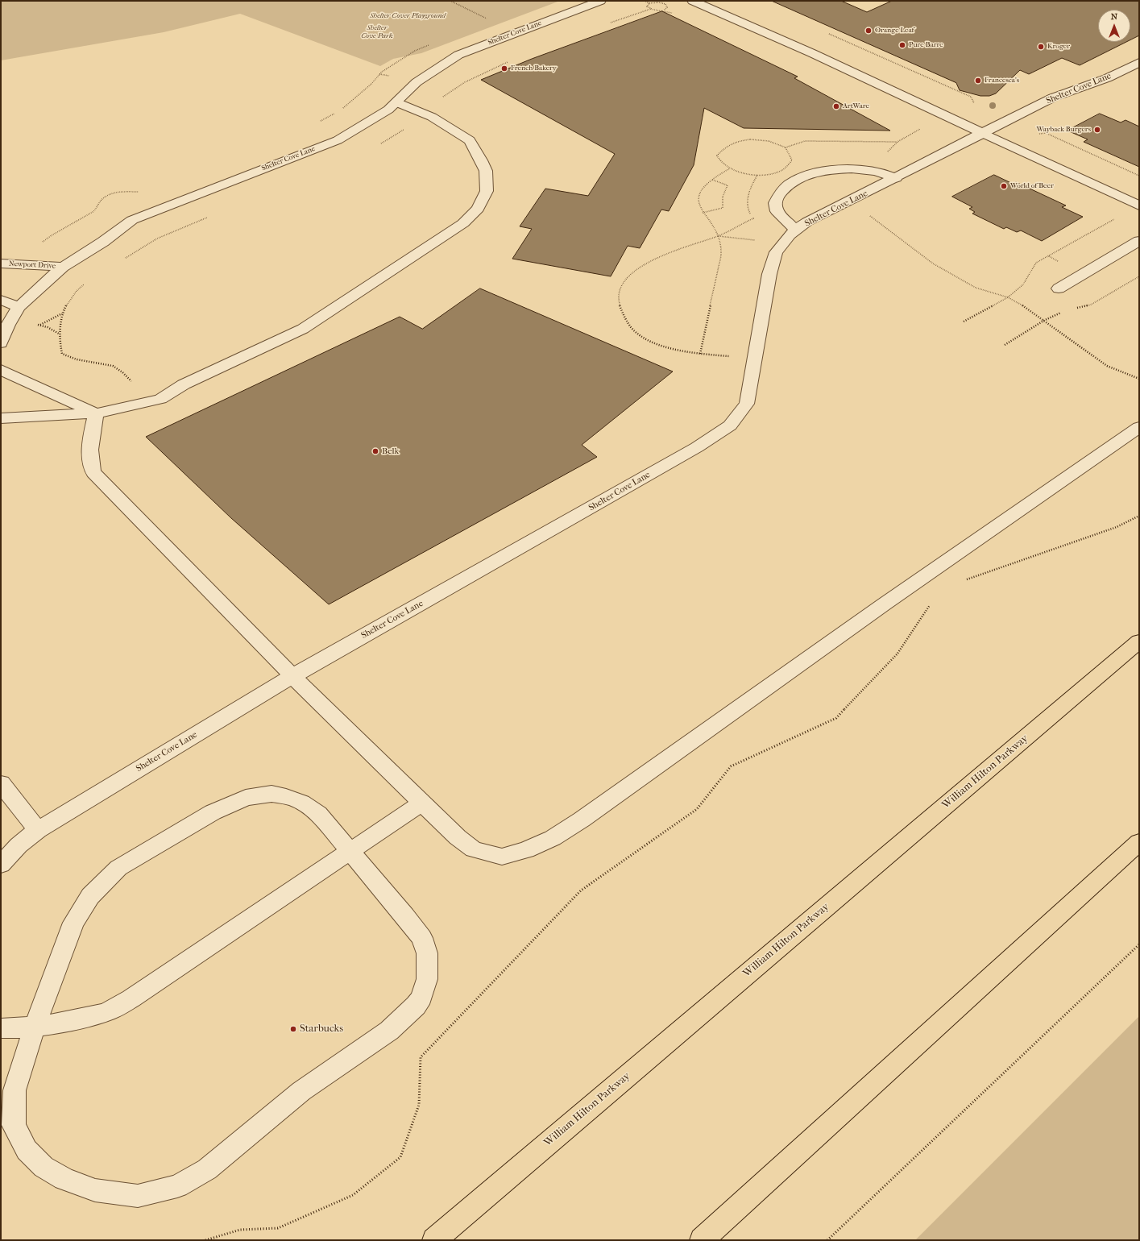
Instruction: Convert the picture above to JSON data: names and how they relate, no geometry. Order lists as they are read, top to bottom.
{
  "streets": {
    "highway": ["William Hilton Parkway"],
    "street": ["Shelter Cove Lane", "Newport Drive"]
  },
  "crossings": [
    ["Shelter Cove Lane", "Newport Drive"]
  ],
  "parks": ["Shelter Cover Playground", "Shelter Cove Park"],
  "places": [
    "Orange Leaf",
    "Pure Barre",
    "Kroger",
    "French Bakery",
    "Francesca's",
    "ArtWare",
    "Wayback Burgers",
    "World of Beer",
    "Belk",
    "Starbucks"
  ],
  "north": "top"
}
